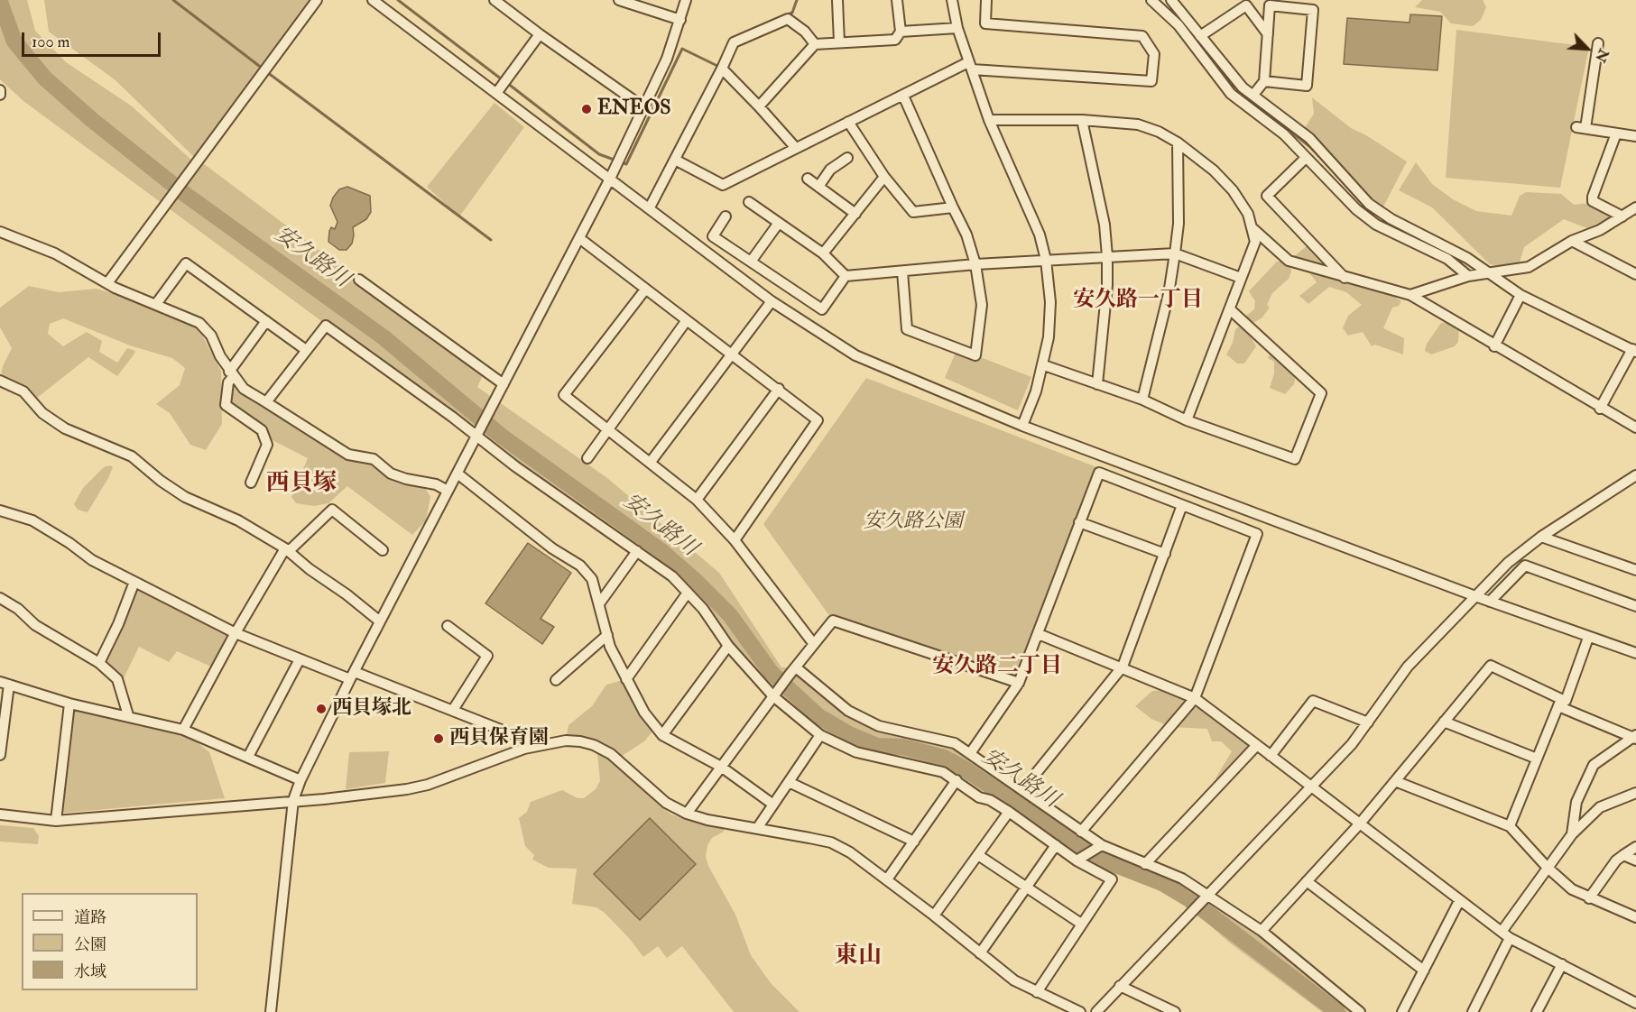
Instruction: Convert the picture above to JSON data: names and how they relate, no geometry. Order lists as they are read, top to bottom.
{
  "districts": [
    "安久路一丁目",
    "西貝塚",
    "安久路二丁目",
    "東山"
  ],
  "water": ["安久路川"],
  "parks": ["安久路公園"],
  "places": ["ENEOS", "西貝塚北", "西貝保育園"],
  "legend": ["道路", "公園", "水域"],
  "scale_bar": "100 m",
  "north": "bottom right"
}
